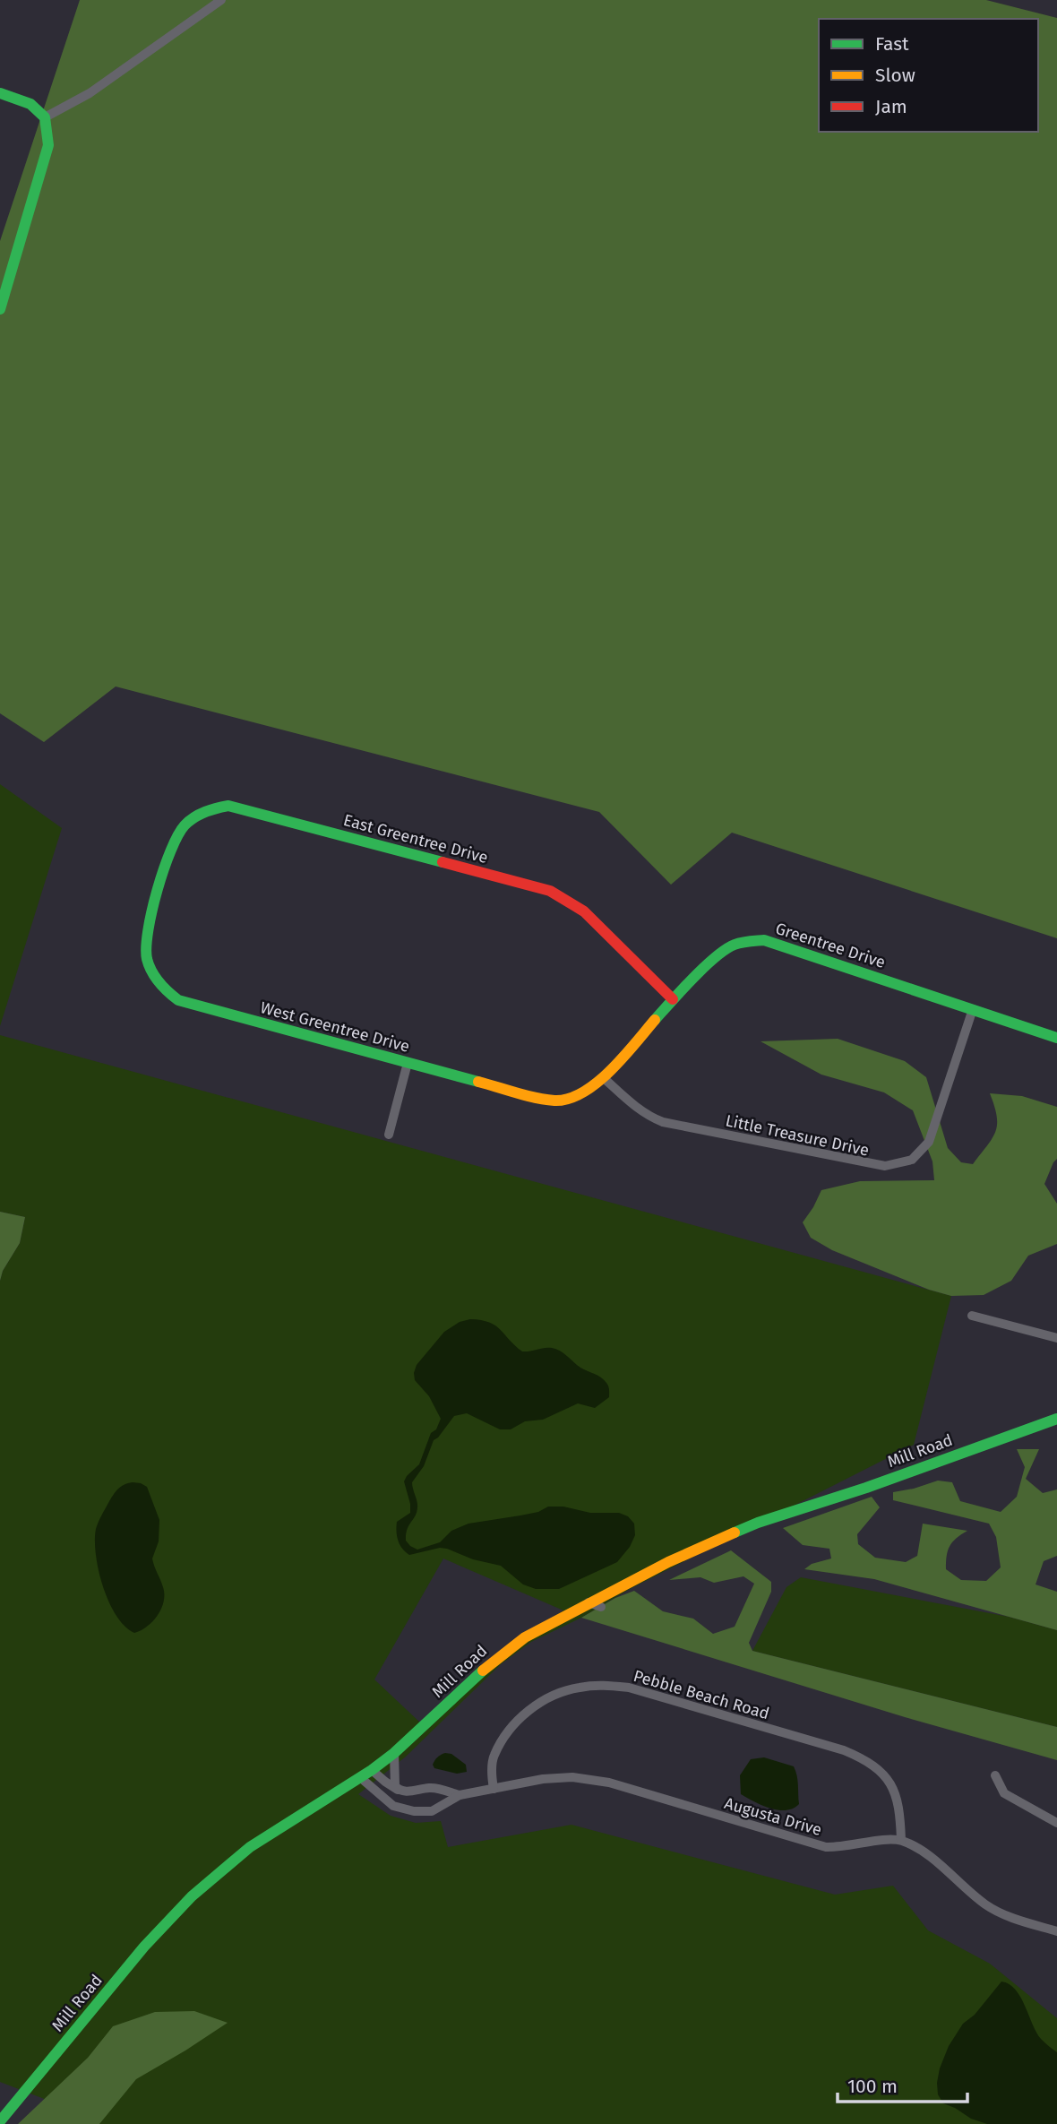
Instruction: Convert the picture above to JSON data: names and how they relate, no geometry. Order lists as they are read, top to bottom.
{
  "streets": {
    "street": [
      "East Greentree Drive",
      "Greentree Drive",
      "West Greentree Drive",
      "Little Treasure Drive",
      "Mill Road",
      "Pebble Beach Road",
      "Augusta Drive"
    ]
  },
  "crossings": [
    ["East Greentree Drive", "Greentree Drive"],
    ["East Greentree Drive", "West Greentree Drive"],
    ["Greentree Drive", "West Greentree Drive"],
    ["Greentree Drive", "Little Treasure Drive"],
    ["West Greentree Drive", "Little Treasure Drive"],
    ["Mill Road", "Augusta Drive"],
    ["Pebble Beach Road", "Augusta Drive"]
  ],
  "legend": ["Fast", "Slow", "Jam"],
  "scale_bar": "100 m"
}
